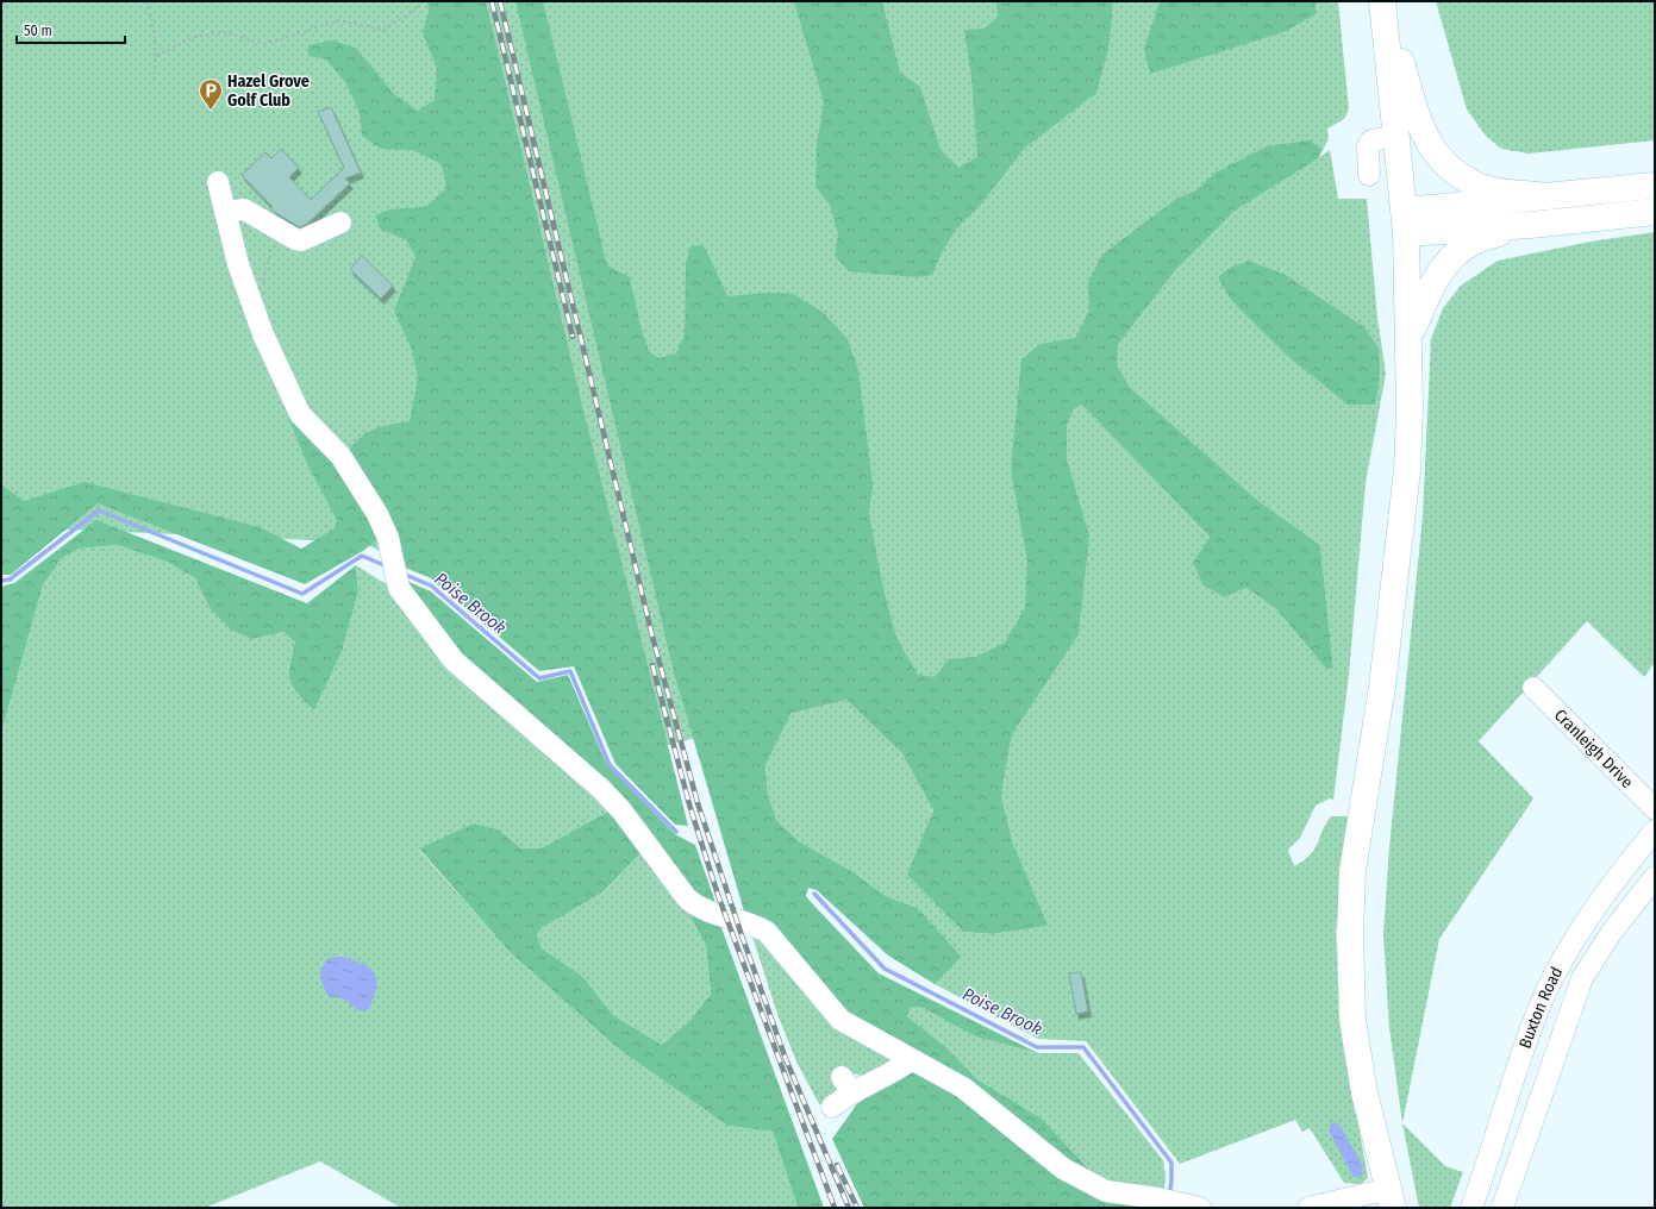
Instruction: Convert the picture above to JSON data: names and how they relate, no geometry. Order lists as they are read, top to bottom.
{
  "streets": {
    "street": ["Cranleigh Drive", "Buxton Road"]
  },
  "water": ["Poise Brook"],
  "places": {
    "parking": ["Hazel Grove Golf Club"]
  },
  "scale_bar": "50 m"
}
